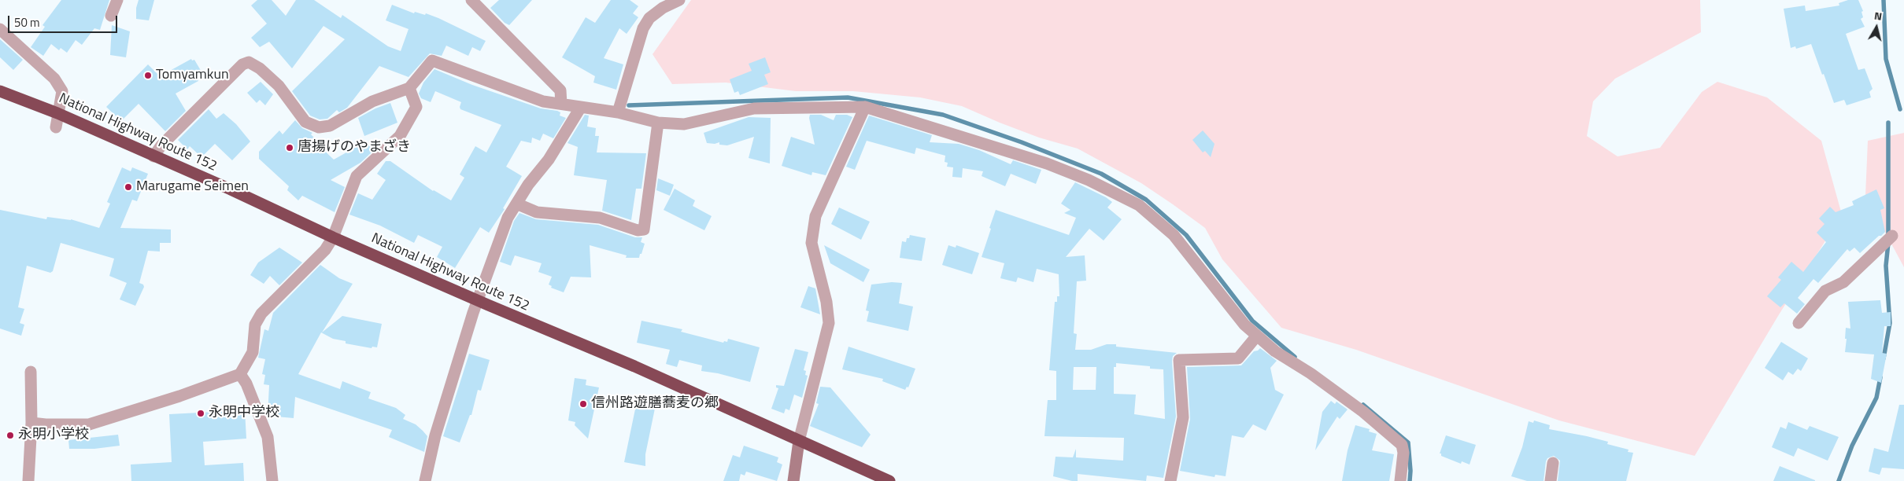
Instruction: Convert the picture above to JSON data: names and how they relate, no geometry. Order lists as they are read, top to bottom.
{
  "streets": {
    "highway": ["National Highway Route 152"]
  },
  "places": [
    "Tomyamkun",
    "唐揚げのやまざき",
    "Marugame Seimen",
    "信州路遊膳蕎麦の郷",
    "永明中学校",
    "永明小学校"
  ],
  "scale_bar": "50 m",
  "north": "top"
}
